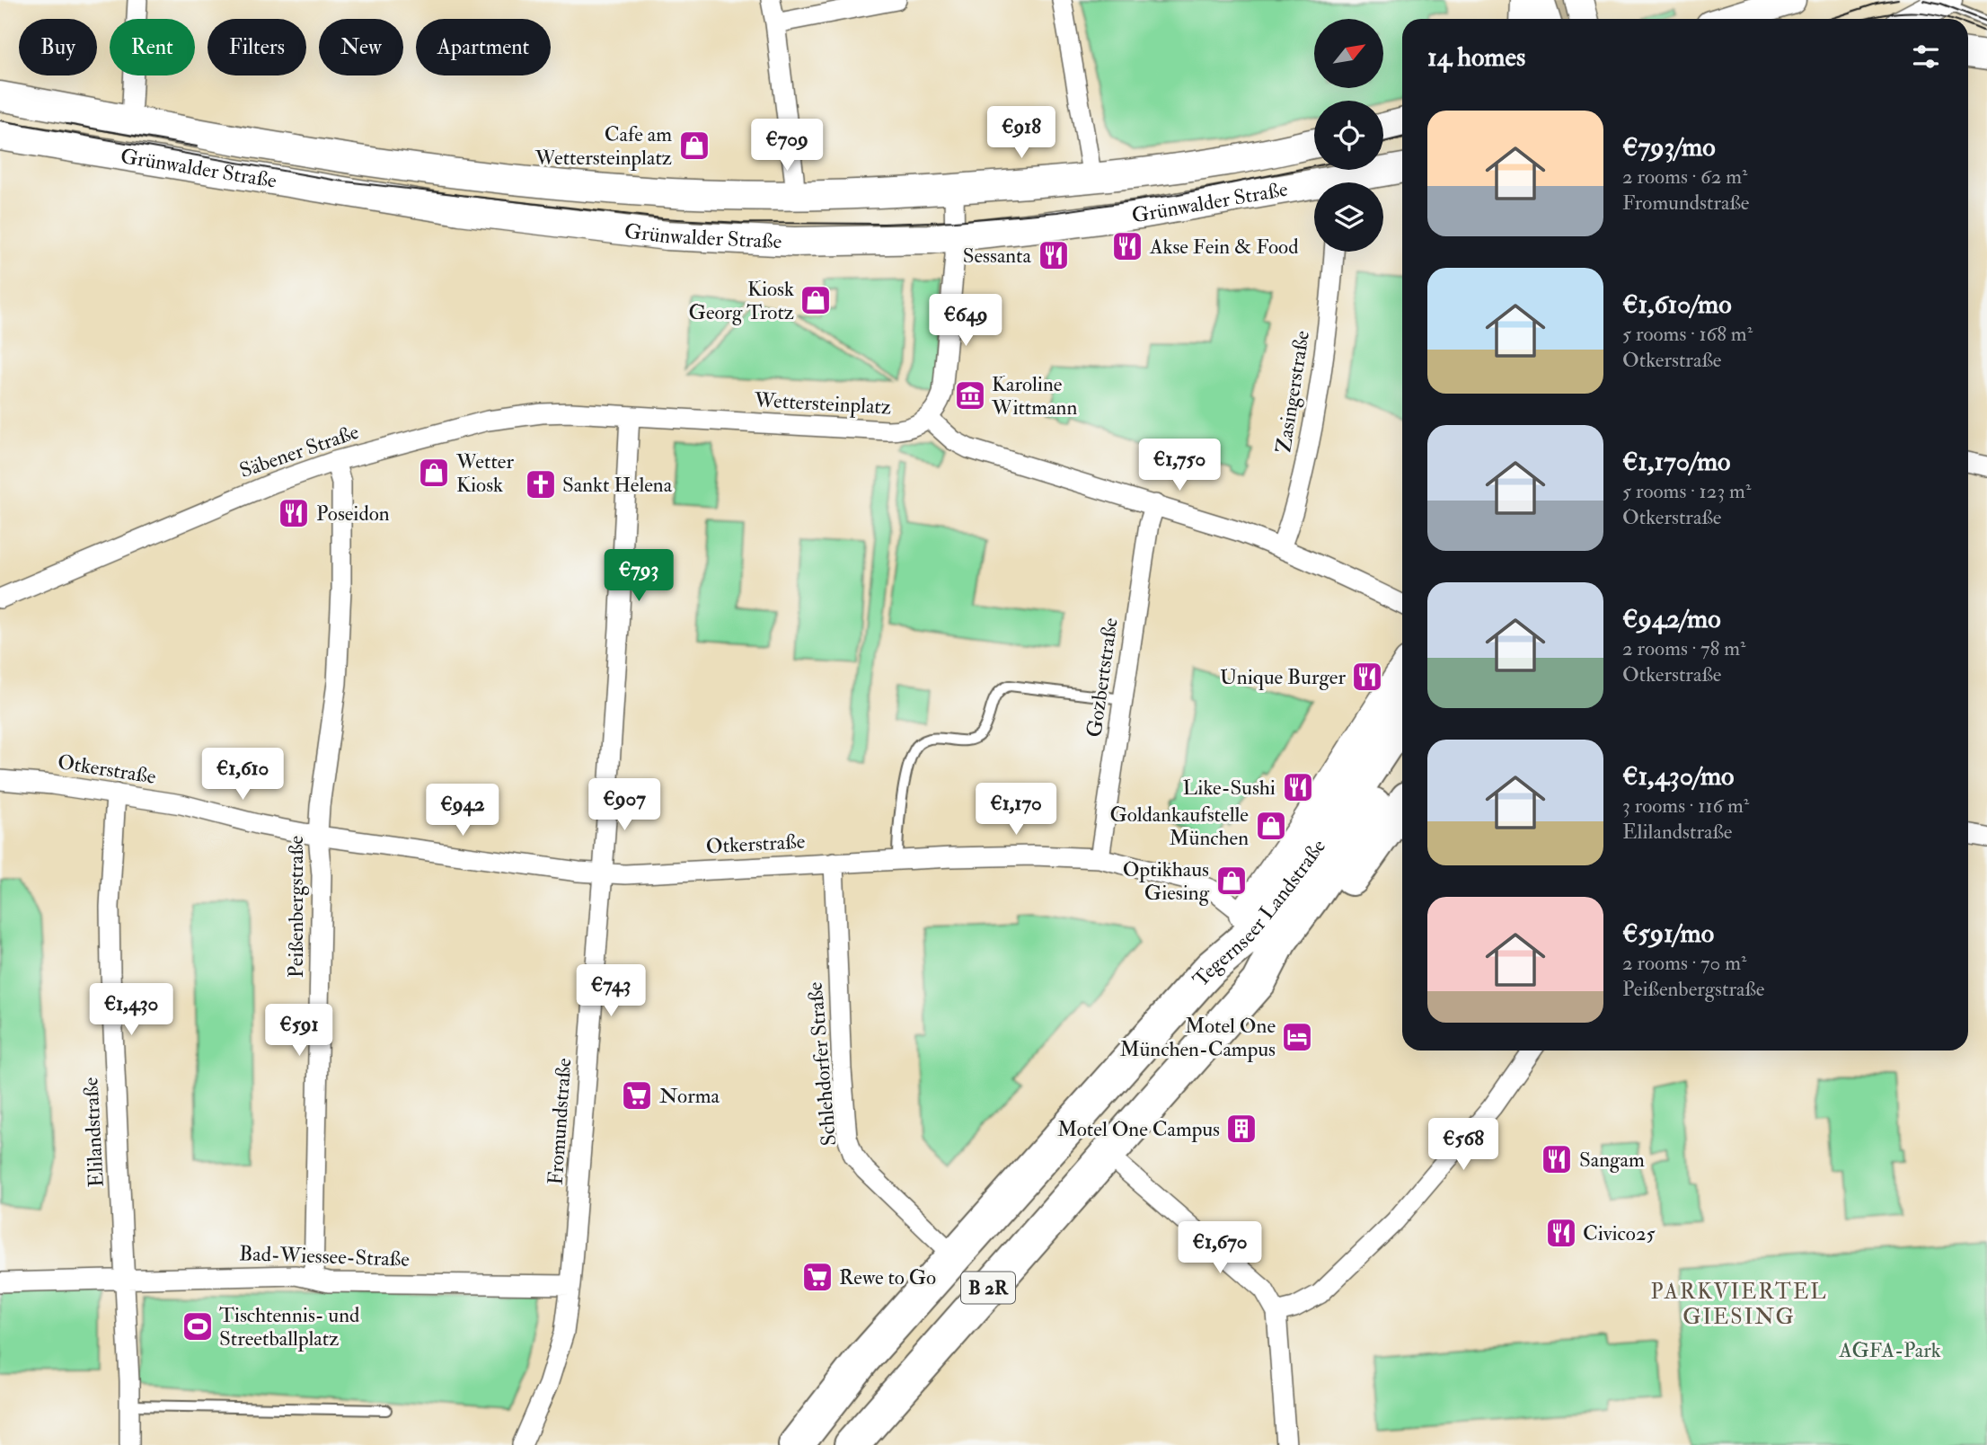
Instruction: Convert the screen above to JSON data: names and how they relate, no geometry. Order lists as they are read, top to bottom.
{
  "streets": {
    "highway": ["Tegernseer Landstraße", "B 2R"],
    "main road": ["Grünwalder Straße"],
    "street": [
      "Zasingerstraße",
      "Wettersteinplatz",
      "Säbener Straße",
      "Gozbertstraße",
      "Otkerstraße",
      "Peißenbergstraße",
      "Schlehdorfer Straße",
      "Fromundstraße",
      "Elilandstraße",
      "Bad-Wiessee-Straße"
    ]
  },
  "crossings": [
    ["Wettersteinplatz", "Säbener Straße"],
    ["Wettersteinplatz", "Fromundstraße"],
    ["Säbener Straße", "Peißenbergstraße"],
    ["Säbener Straße", "Fromundstraße"],
    ["Gozbertstraße", "Otkerstraße"],
    ["Otkerstraße", "Peißenbergstraße"],
    ["Otkerstraße", "Tegernseer Landstraße"],
    ["Otkerstraße", "Schlehdorfer Straße"],
    ["Otkerstraße", "Fromundstraße"],
    ["Otkerstraße", "Elilandstraße"],
    ["Peißenbergstraße", "Bad-Wiessee-Straße"],
    ["Tegernseer Landstraße", "Schlehdorfer Straße"],
    ["Fromundstraße", "Bad-Wiessee-Straße"],
    ["Elilandstraße", "Bad-Wiessee-Straße"]
  ],
  "districts": ["PARKVIERTEL GIESING"],
  "parks": ["AGFA-Park"],
  "places": {
    "shop": [
      "Cafe am Wettersteinplatz",
      "Kiosk Georg Trotz",
      "Wetter Kiosk",
      "Goldankaufstelle München",
      "Optikhaus Giesing"
    ],
    "restaurant": [
      "Akse Fein & Food",
      "Sessanta",
      "Poseidon",
      "Unique Burger",
      "Like-Sushi",
      "Sangam",
      "Civico25"
    ],
    "museum": ["Karoline Wittmann"],
    "church": ["Sankt Helena"],
    "hotel": ["Motel One München-Campus"],
    "supermarket": ["Norma", "Rewe to Go"],
    "building": ["Motel One Campus"],
    "sports": ["Tischtennis- und Streetballplatz"]
  },
  "north": "top right",
  "page": {
    "chip": [
      "Buy",
      "Rent",
      "Filters",
      "New",
      "Apartment"
    ],
    "heading": "14 homes",
    "list": [
      {
        "name": "€793/mo",
        "note": "2 rooms · 62 m² · Fromundstraße"
      },
      {
        "name": "€1,610/mo",
        "note": "5 rooms · 168 m² · Otkerstraße"
      },
      {
        "name": "€1,170/mo",
        "note": "5 rooms · 123 m² · Otkerstraße"
      },
      {
        "name": "€942/mo",
        "note": "2 rooms · 78 m² · Otkerstraße"
      },
      {
        "name": "€1,430/mo",
        "note": "3 rooms · 116 m² · Elilandstraße"
      },
      {
        "name": "€591/mo",
        "note": "2 rooms · 70 m² · Peißenbergstraße"
      }
    ],
    "price": [
      "€918",
      "€709",
      "€649",
      "€1,750",
      "€793",
      "€1,610",
      "€907",
      "€1,170",
      "€942",
      "€743",
      "€1,430",
      "€591",
      "€568",
      "€1,670"
    ]
  }
}
